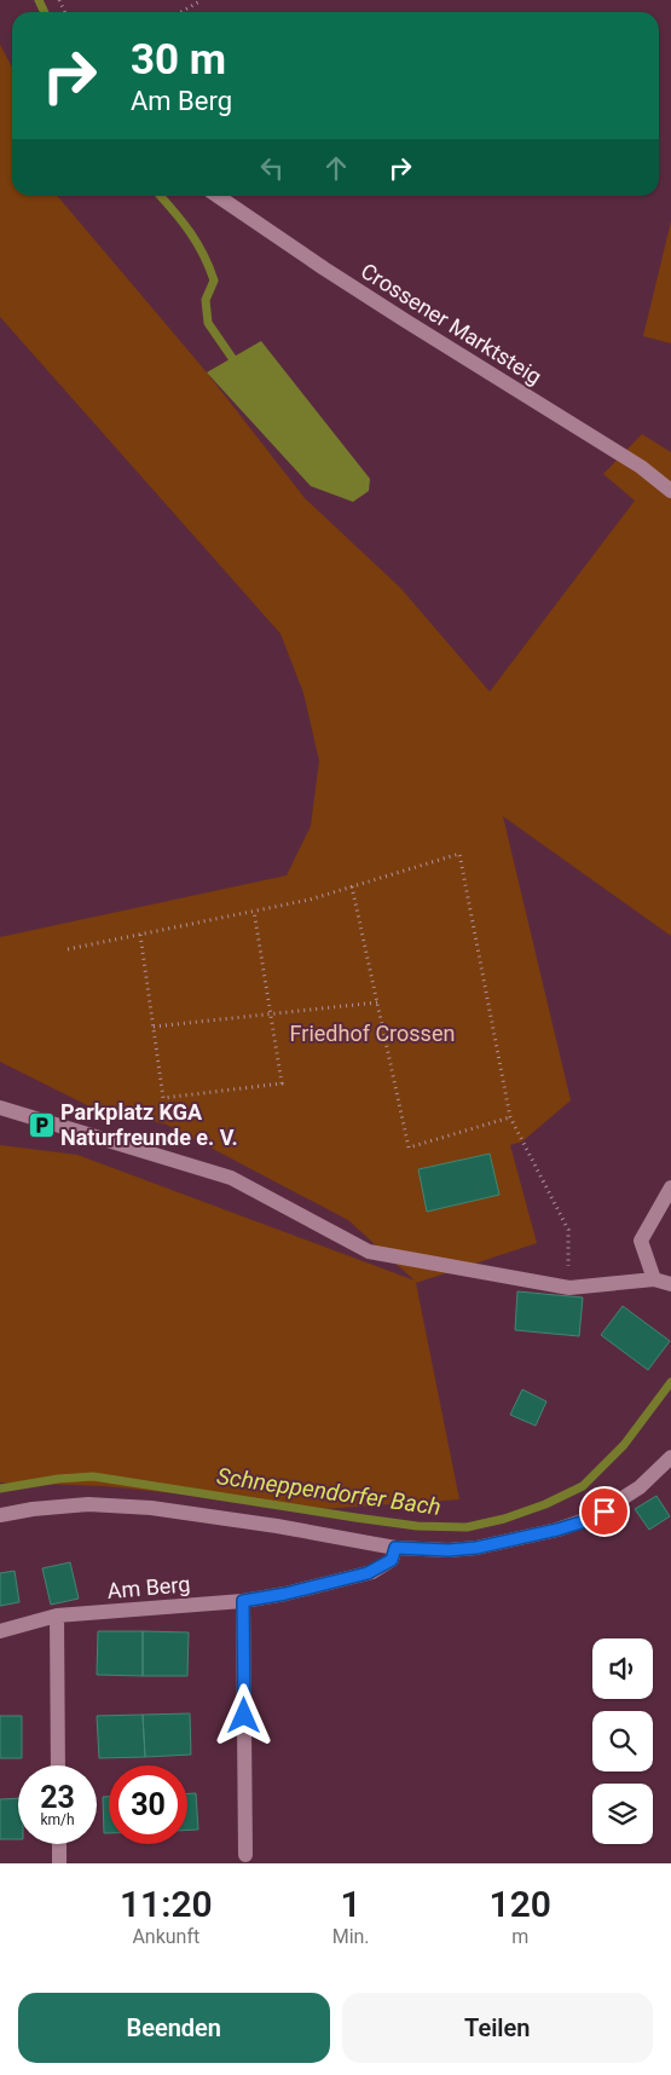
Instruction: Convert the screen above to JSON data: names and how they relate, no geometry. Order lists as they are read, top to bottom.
{
  "streets": {
    "street": ["Crossener Marktsteig", "Am Berg"]
  },
  "water": ["Schneppendorfer Bach"],
  "parks": ["Friedhof Crossen"],
  "places": {
    "parking": ["Parkplatz KGA Naturfreunde e. V."]
  },
  "page": {
    "turn": ["30 m", "Am Berg"],
    "speed": "23 km/h",
    "limit": "30",
    "eta": [
      "11:20",
      "Ankunft",
      "1",
      "Min.",
      "120",
      "m"
    ],
    "buttons": ["Beenden", "Teilen"]
  }
}
